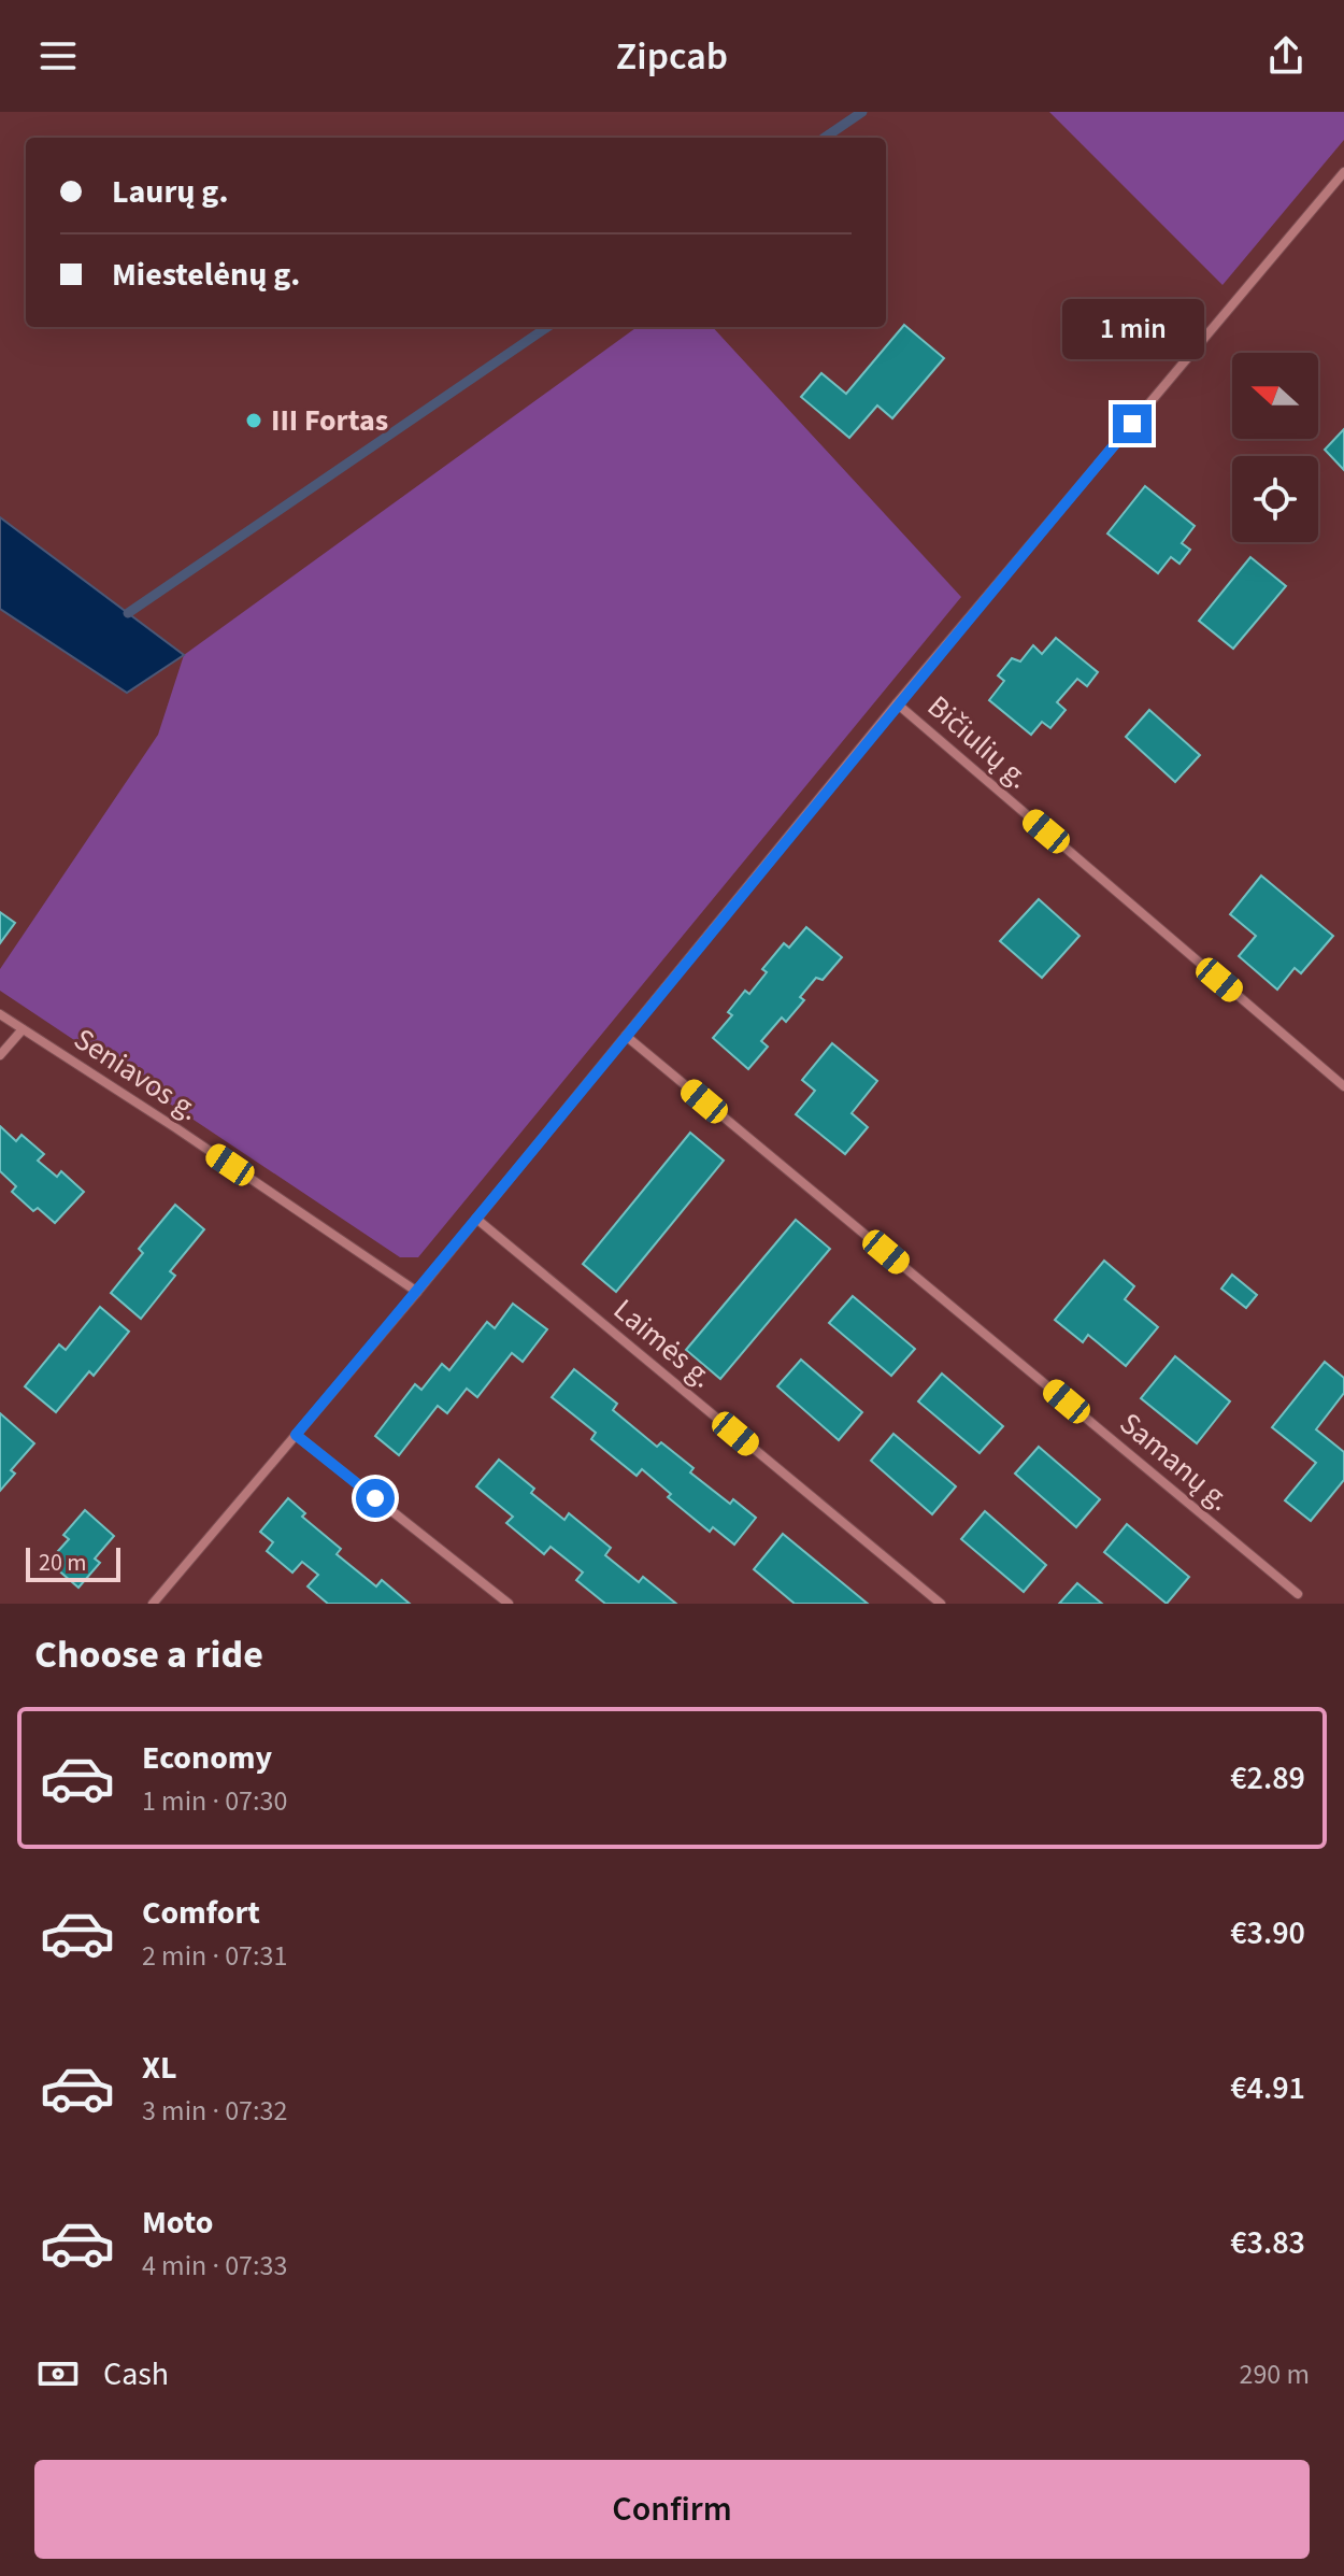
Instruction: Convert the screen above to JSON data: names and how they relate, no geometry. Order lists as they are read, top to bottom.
{
  "streets": {
    "street": [
      "Bičiulių g.",
      "Seniavos g.",
      "Laimės g.",
      "Samanų g."
    ]
  },
  "places": ["III Fortas"],
  "scale_bar": "20 m",
  "north": "left",
  "page": {
    "header": "Zipcab",
    "banner": ["Laurų g.", "Miestelėnų g."],
    "bubble": "1 min",
    "scale": "20 m",
    "heading": "Choose a ride",
    "list": [
      {
        "name": "Economy",
        "note": "1 min · 07:30",
        "value": "€2.89"
      },
      {
        "name": "Comfort",
        "note": "2 min · 07:31",
        "value": "€3.90"
      },
      {
        "name": "XL",
        "note": "3 min · 07:32",
        "value": "€4.91"
      },
      {
        "name": "Moto",
        "note": "4 min · 07:33",
        "value": "€3.83"
      }
    ],
    "pay": ["Cash", "290 m"],
    "buttons": "Confirm"
  }
}
